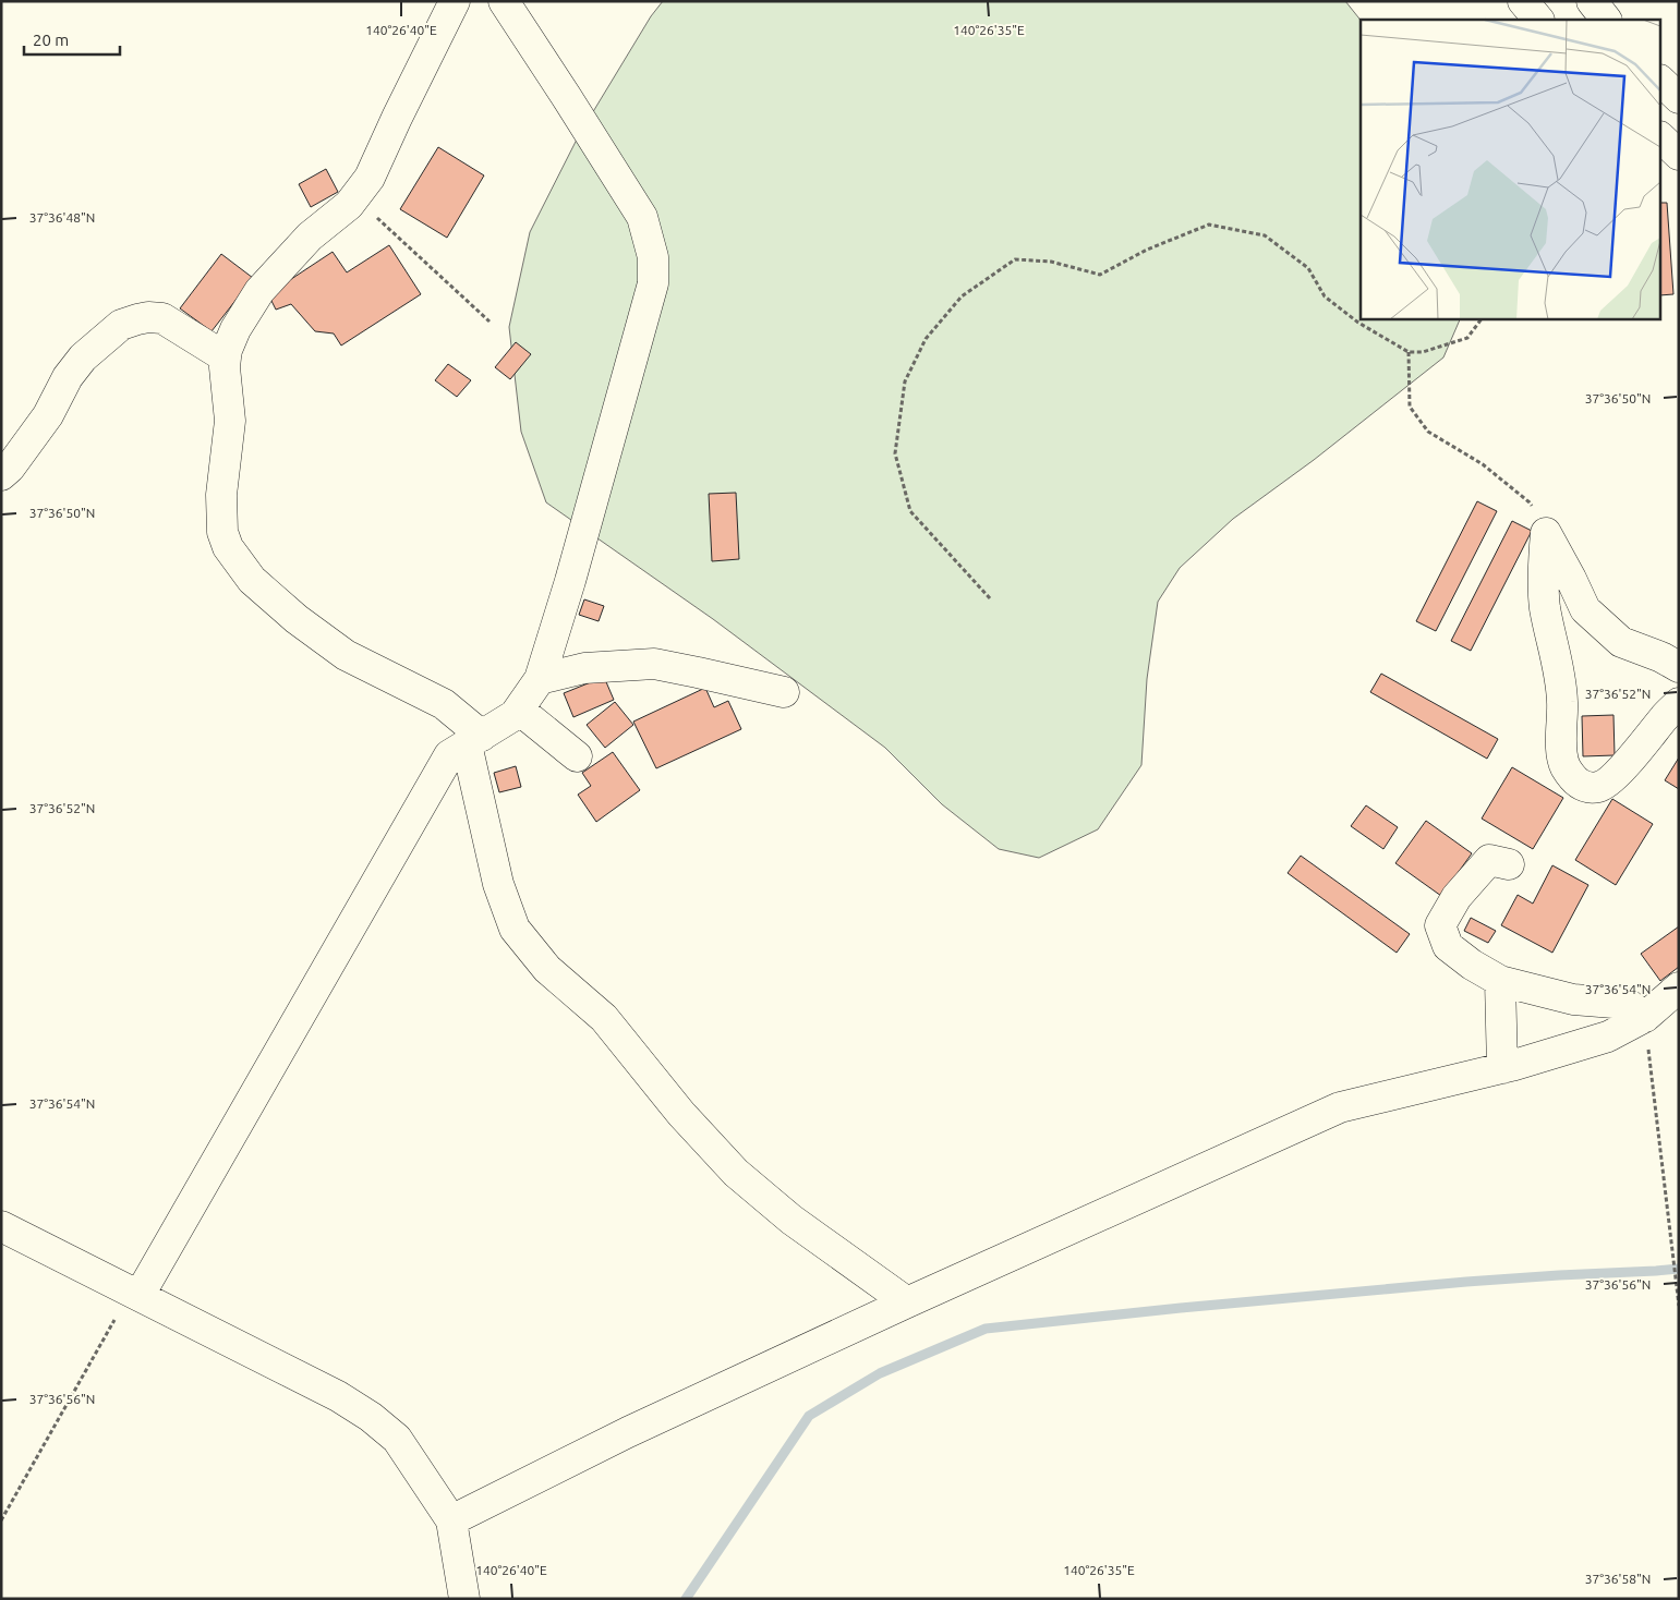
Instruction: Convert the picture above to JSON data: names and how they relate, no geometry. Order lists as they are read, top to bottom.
{
  "scale_bar": "20 m",
  "coordinates": [
    "140°26'40\"E",
    "140°26'35\"E",
    "37°36'48\"N",
    "37°36'50\"N",
    "37°36'52\"N",
    "37°36'54\"N",
    "37°36'56\"N",
    "37°36'58\"N"
  ]
}
